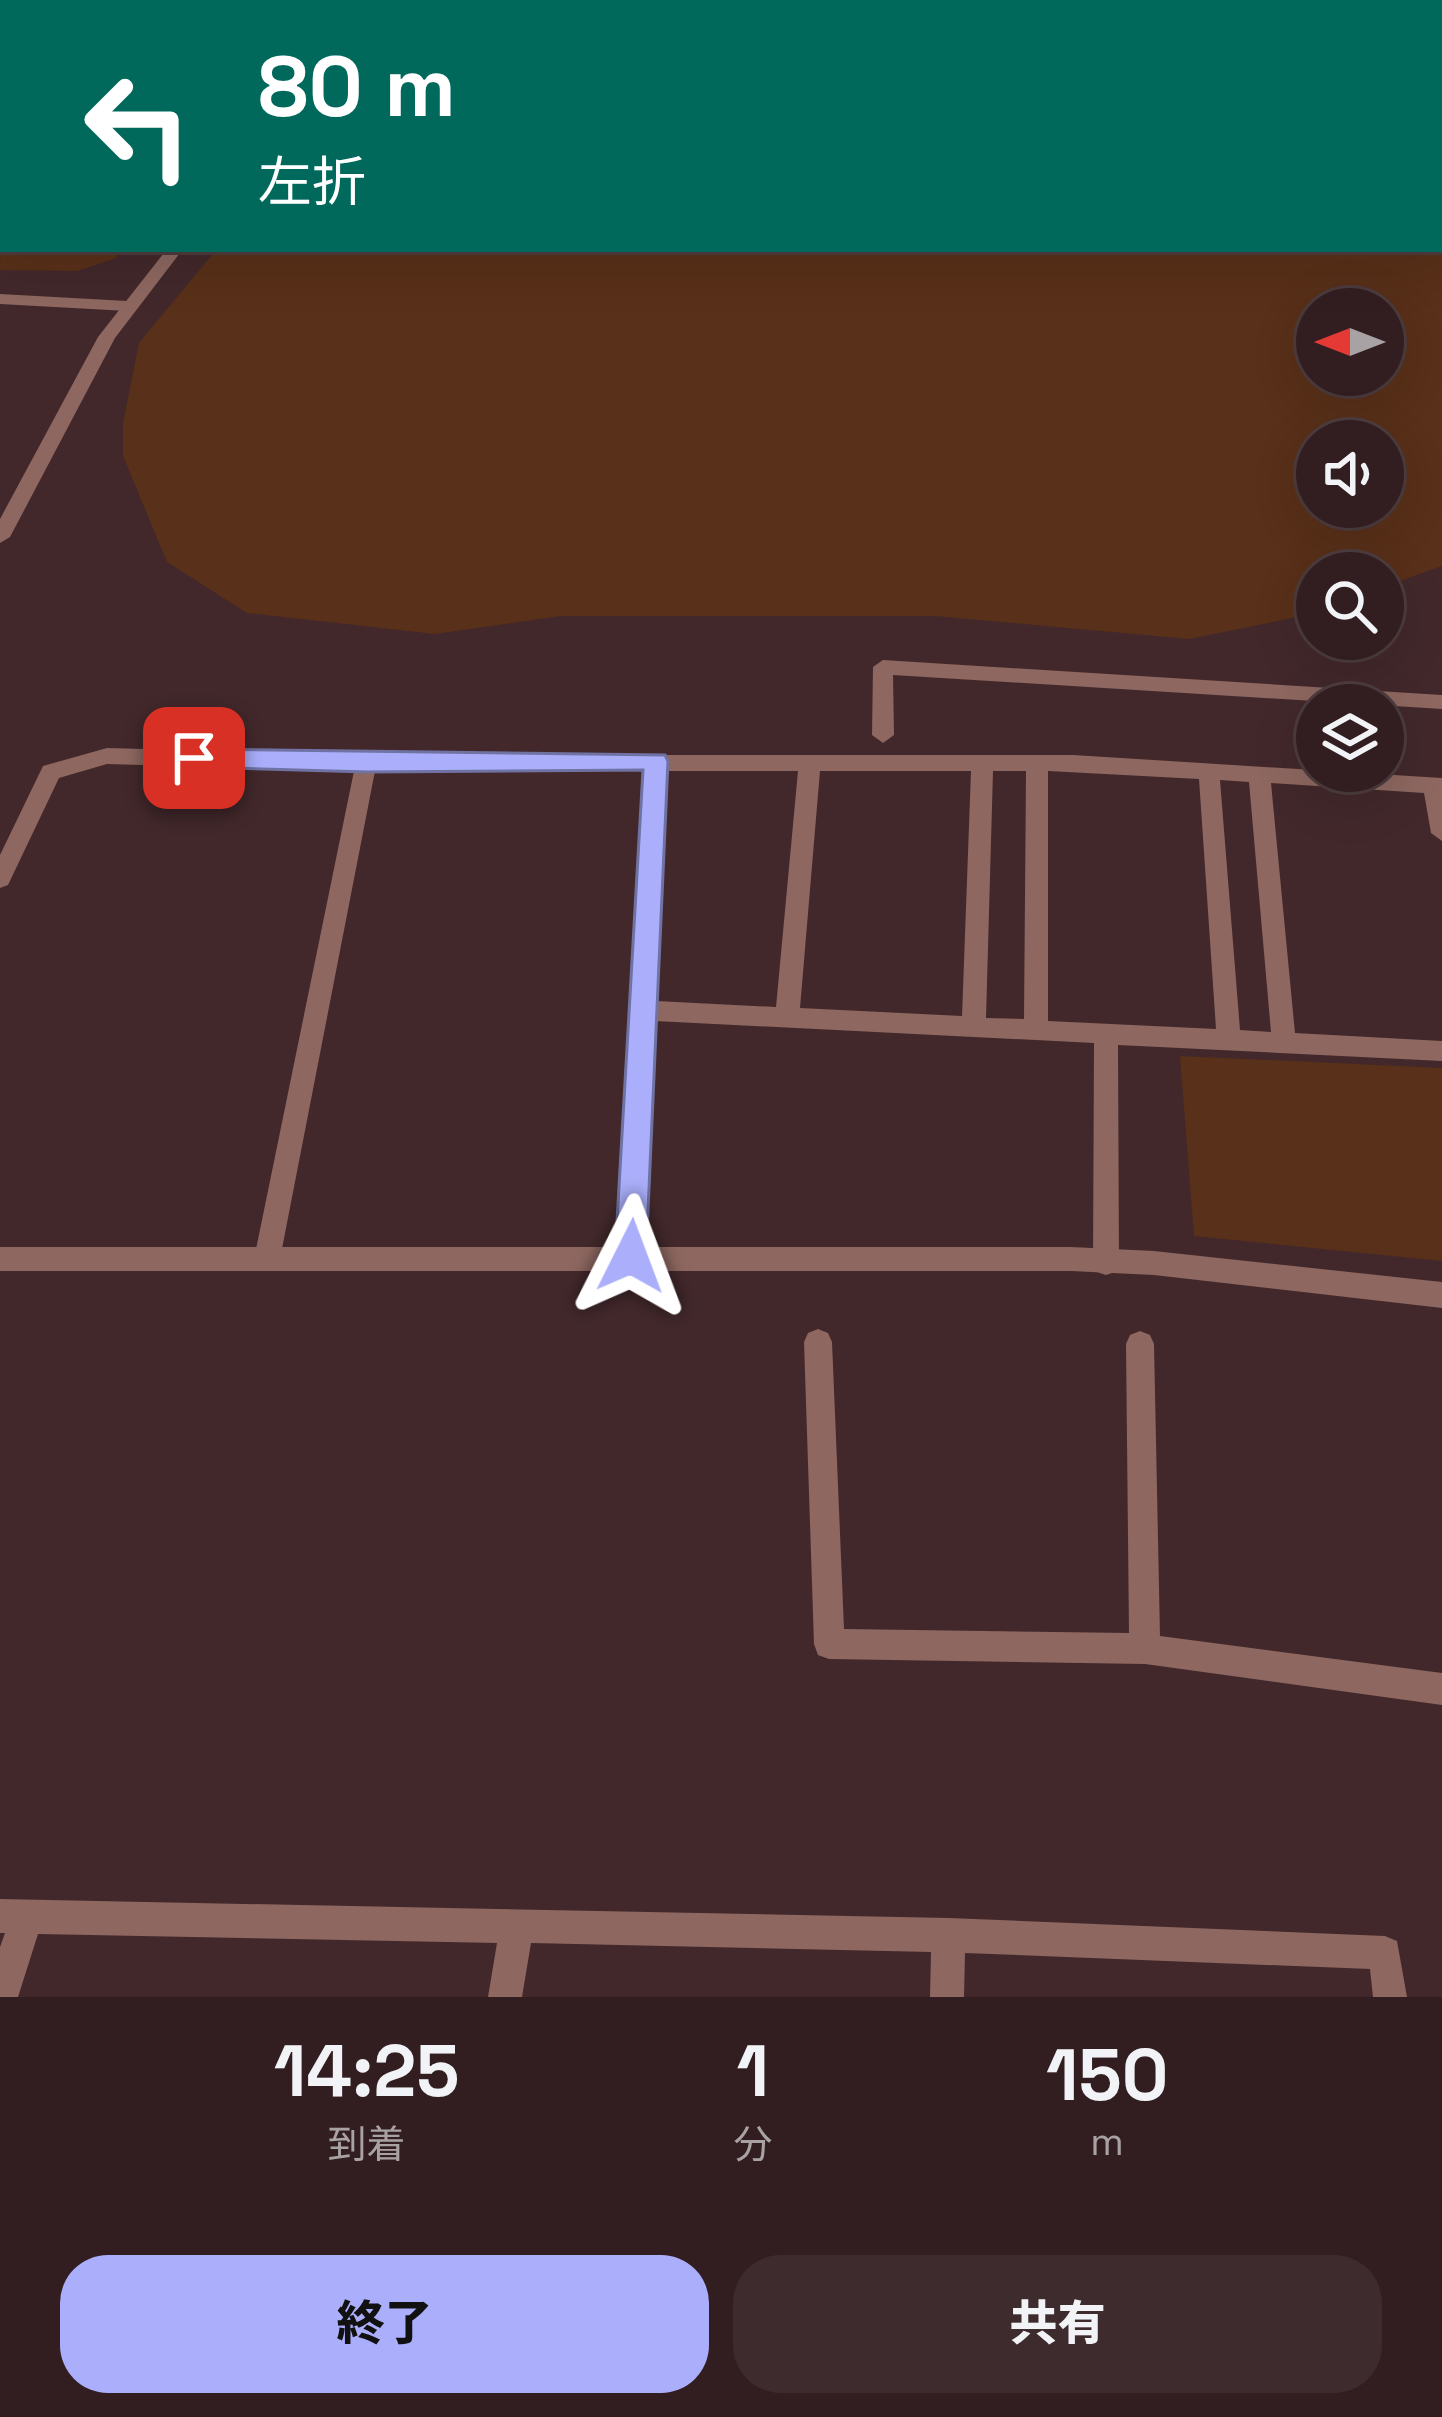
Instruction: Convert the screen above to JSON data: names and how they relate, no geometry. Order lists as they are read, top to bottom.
{
  "north": "left",
  "page": {
    "turn": ["80 m", "左折"],
    "eta": [
      "14:25",
      "到着",
      "1",
      "分",
      "150",
      "m"
    ],
    "buttons": ["終了", "共有"]
  }
}
